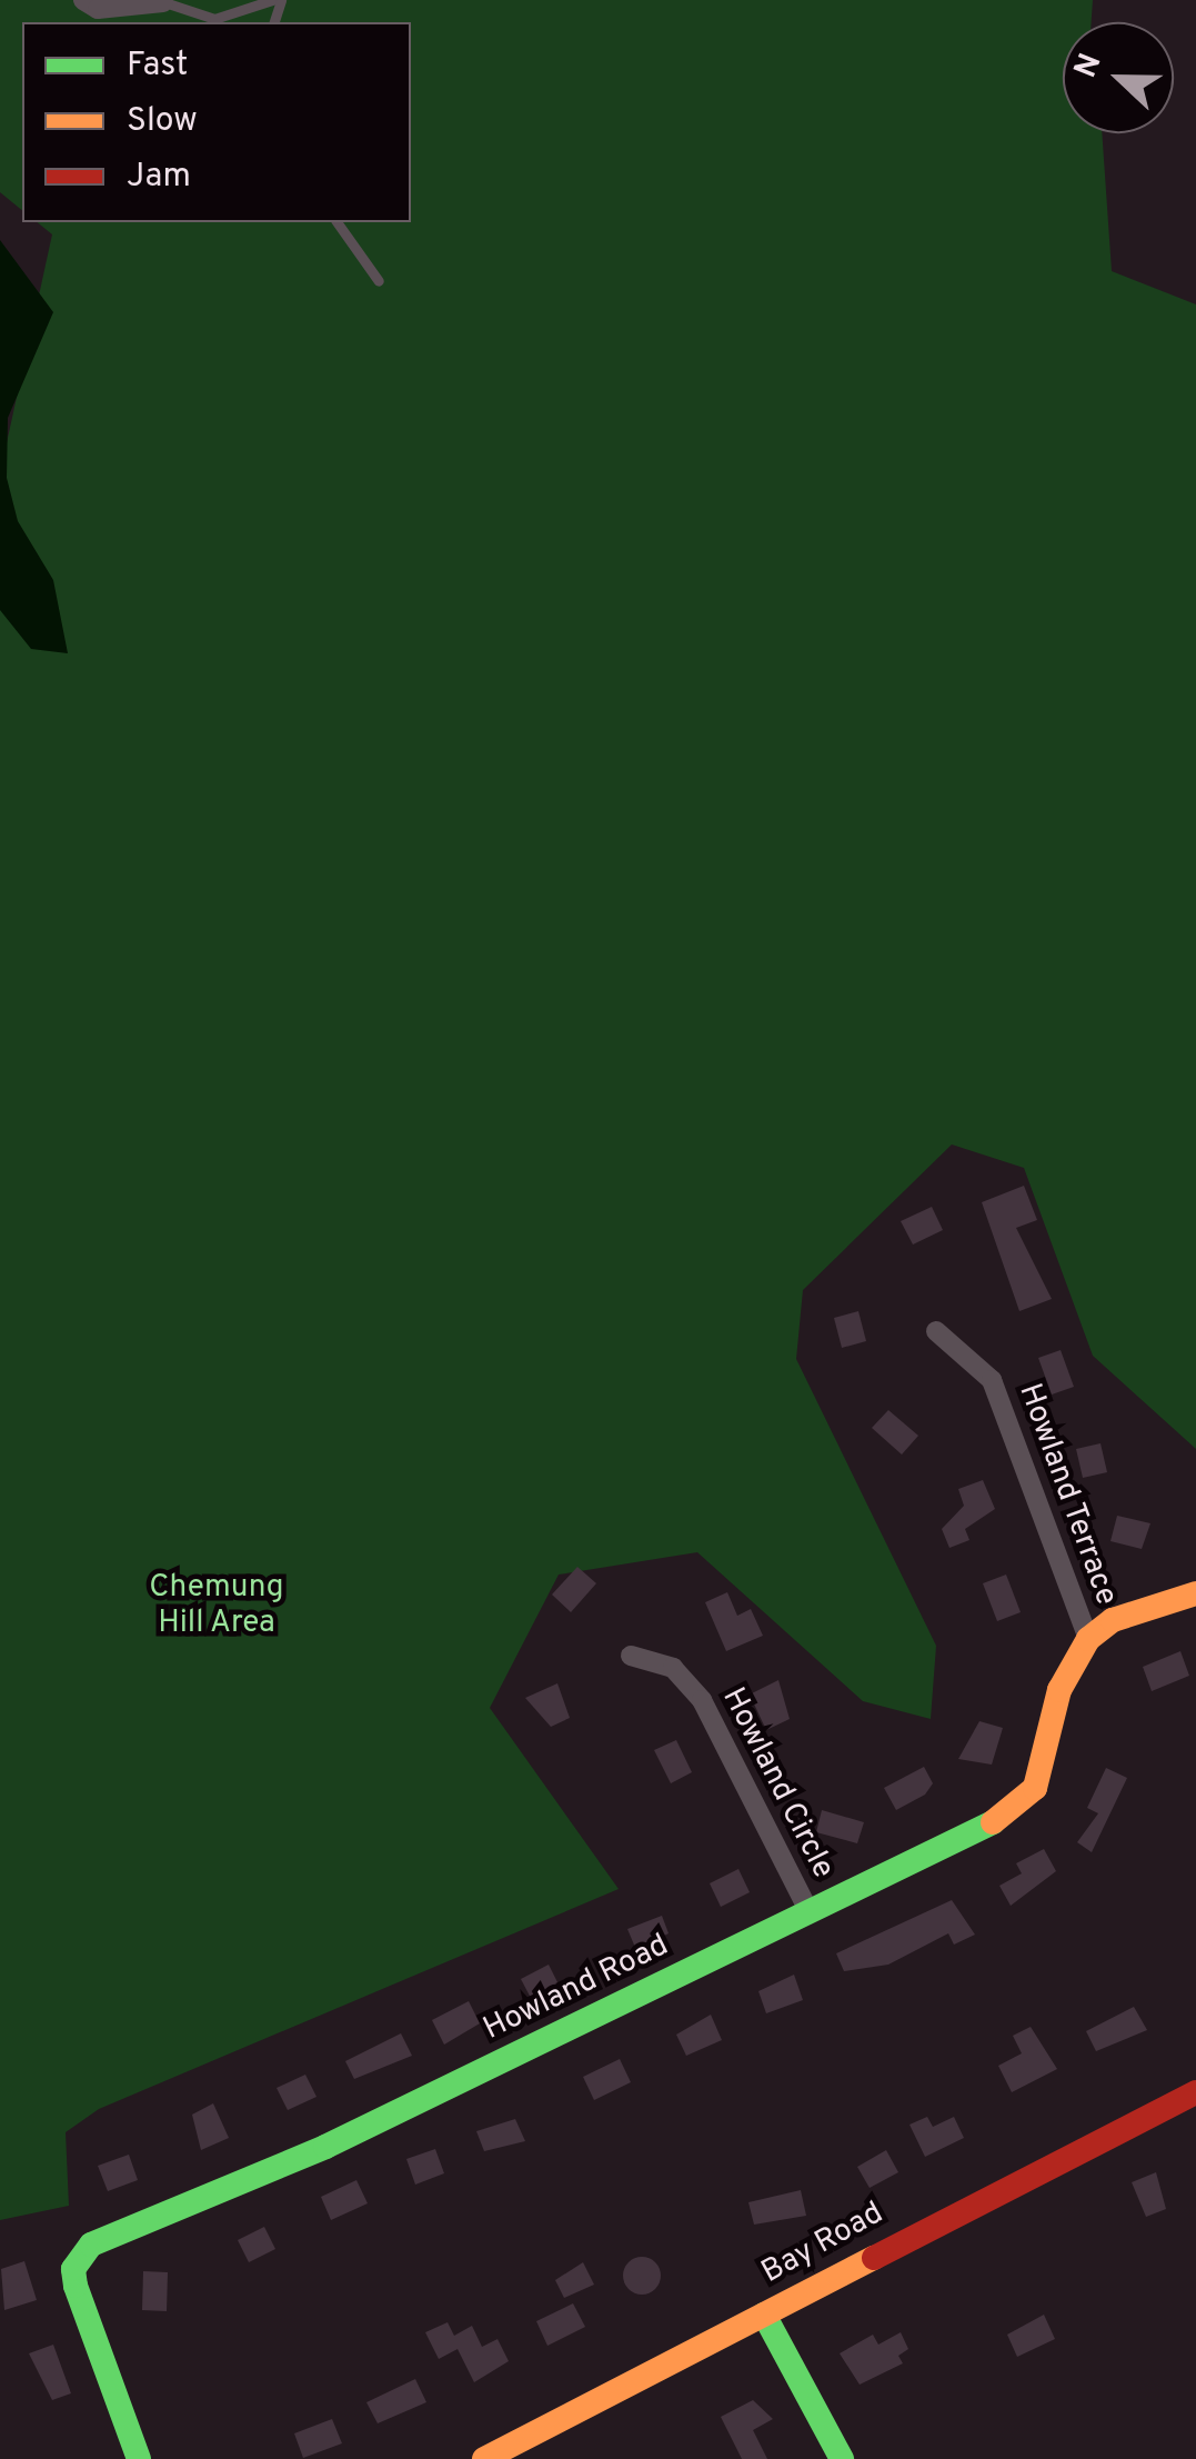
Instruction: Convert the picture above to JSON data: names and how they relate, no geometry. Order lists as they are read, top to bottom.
{
  "streets": {
    "street": [
      "Howland Terrace",
      "Howland Circle",
      "Howland Road",
      "Bay Road"
    ]
  },
  "crossings": [
    ["Howland Terrace", "Howland Road"],
    ["Howland Circle", "Howland Road"]
  ],
  "parks": ["Chemung Hill Area"],
  "legend": ["Fast", "Slow", "Jam"],
  "north": "left"
}
